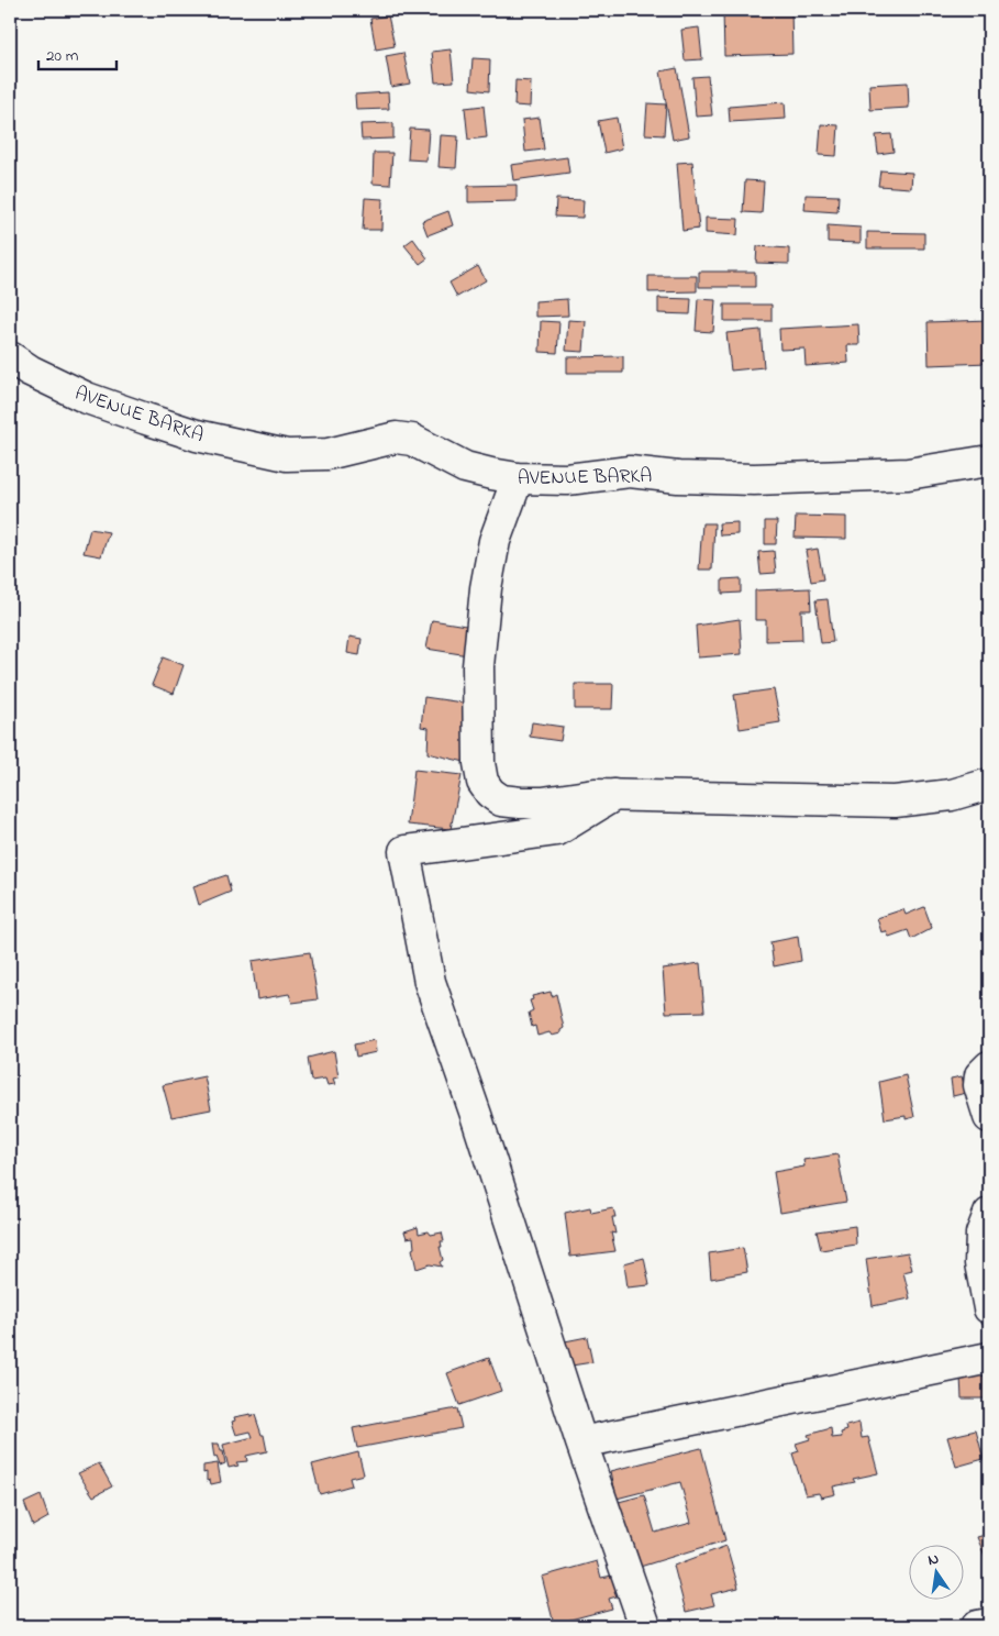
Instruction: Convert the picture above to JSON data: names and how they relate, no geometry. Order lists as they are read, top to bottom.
{
  "streets": {
    "street": ["AVENUE BARKA"]
  },
  "scale_bar": "20 m",
  "north": "top"
}
